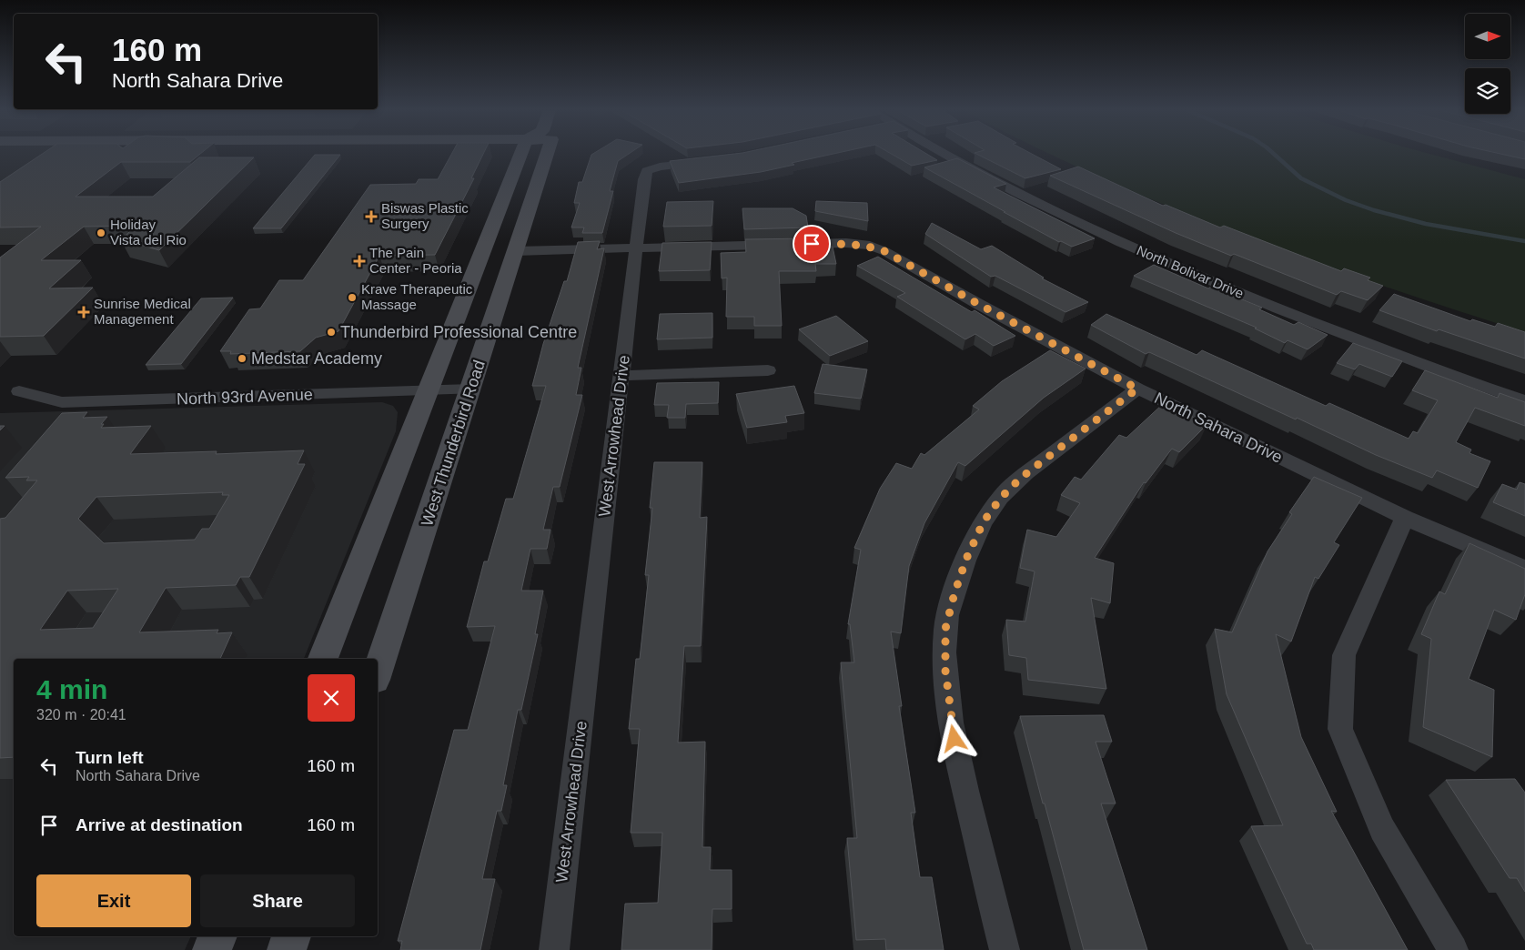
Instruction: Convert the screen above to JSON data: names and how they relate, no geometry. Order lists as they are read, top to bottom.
{
  "streets": {
    "main road": ["West Thunderbird Road"],
    "street": [
      "North Bolivar Drive",
      "North 93rd Avenue",
      "North Sahara Drive",
      "West Arrowhead Drive"
    ]
  },
  "crossings": [
    ["North 93rd Avenue", "West Thunderbird Road"],
    ["North Sahara Drive", "West Arrowhead Drive"],
    ["North Sahara Drive", "West Thunderbird Road"]
  ],
  "places": {
    "health": ["Biswas Plastic Surgery", "The Pain Center - Peoria", "Sunrise Medical Management"],
    "other": [
      "Holiday Vista del Rio",
      "Krave Therapeutic Massage",
      "Thunderbird Professional Centre",
      "Medstar Academy"
    ]
  },
  "north": "right",
  "page": {
    "turn": ["160 m", "North Sahara Drive"],
    "heading": ["4 min", "320 m · 20:41"],
    "list": [
      {
        "name": "Turn left",
        "note": "North Sahara Drive",
        "value": "160 m"
      },
      {
        "name": "Arrive at destination",
        "value": "160 m"
      }
    ],
    "buttons": ["Exit", "Share"]
  }
}
